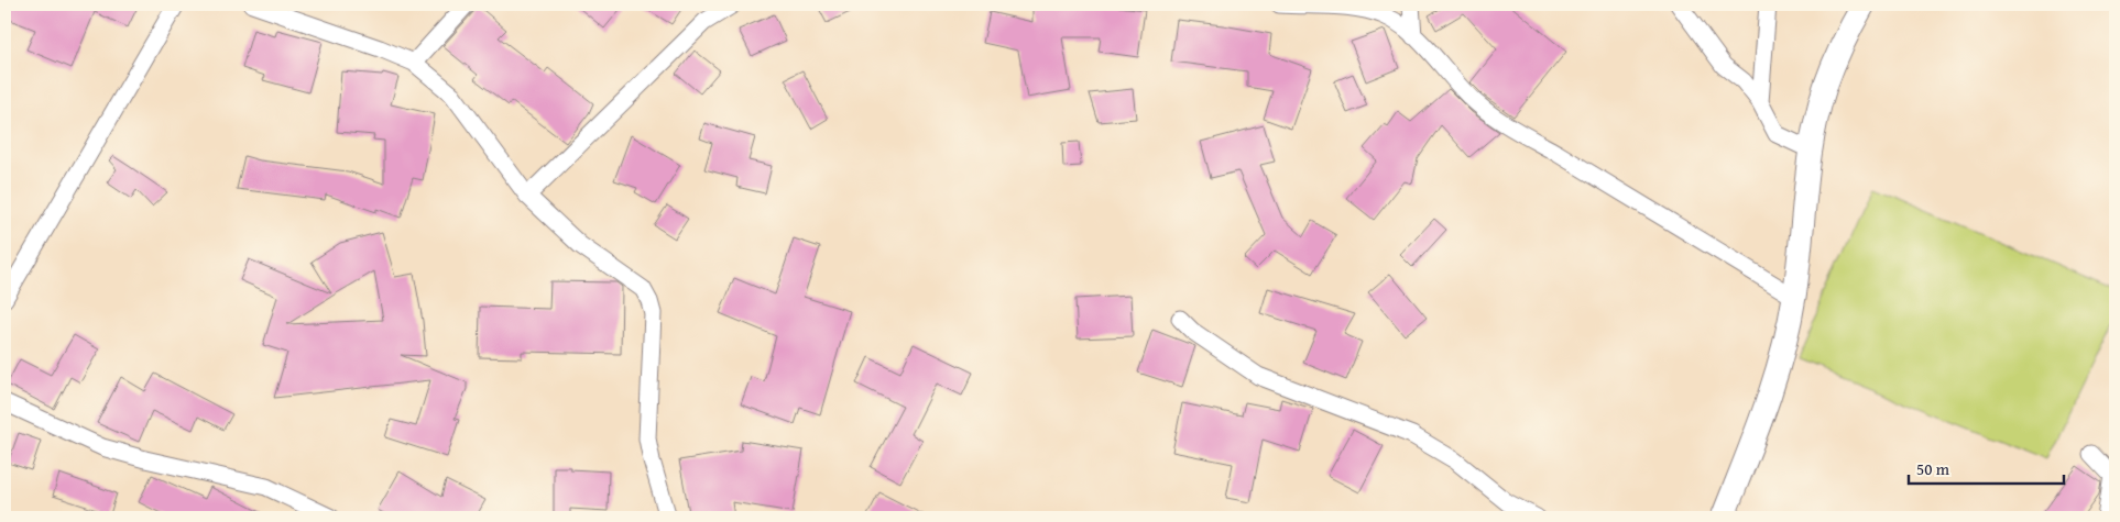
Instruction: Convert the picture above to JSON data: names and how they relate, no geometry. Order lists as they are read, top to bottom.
{
  "scale_bar": "50 m"
}
